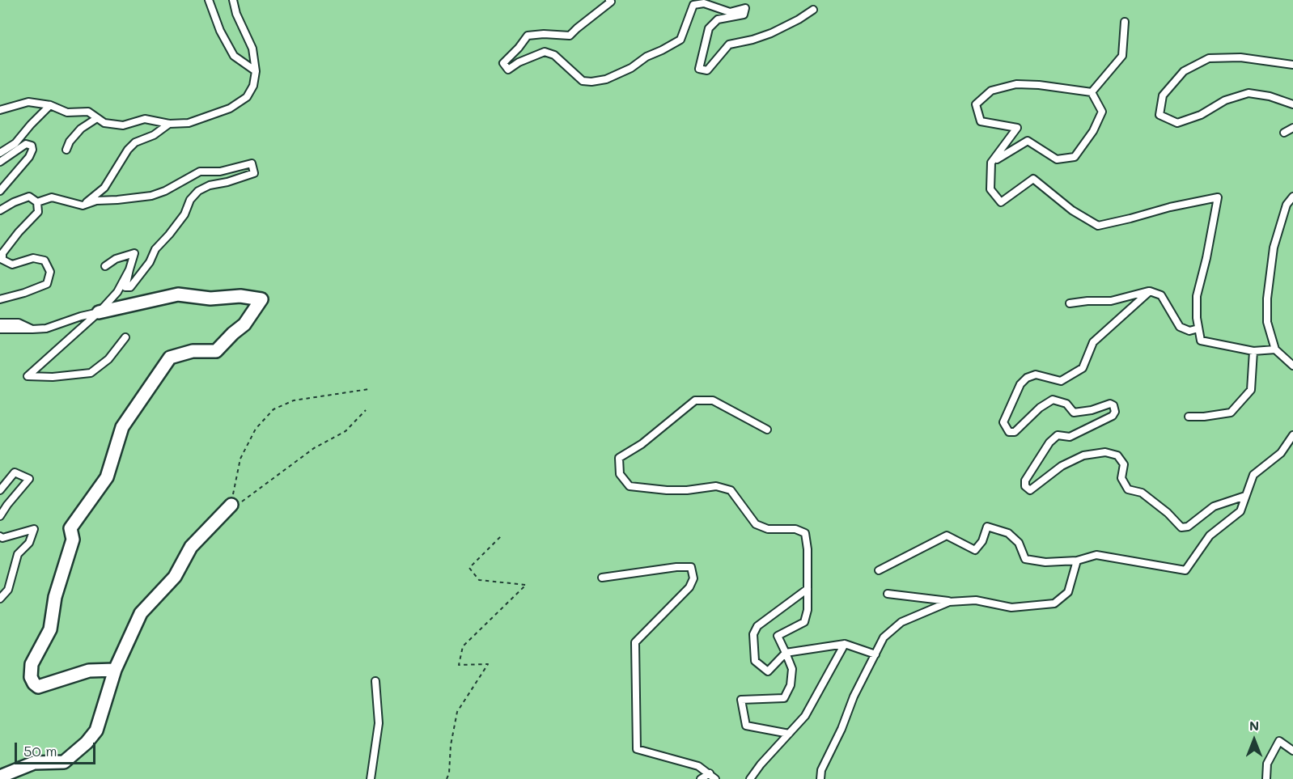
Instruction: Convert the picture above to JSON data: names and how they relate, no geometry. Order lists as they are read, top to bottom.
{
  "scale_bar": "50 m",
  "north": "top"
}
